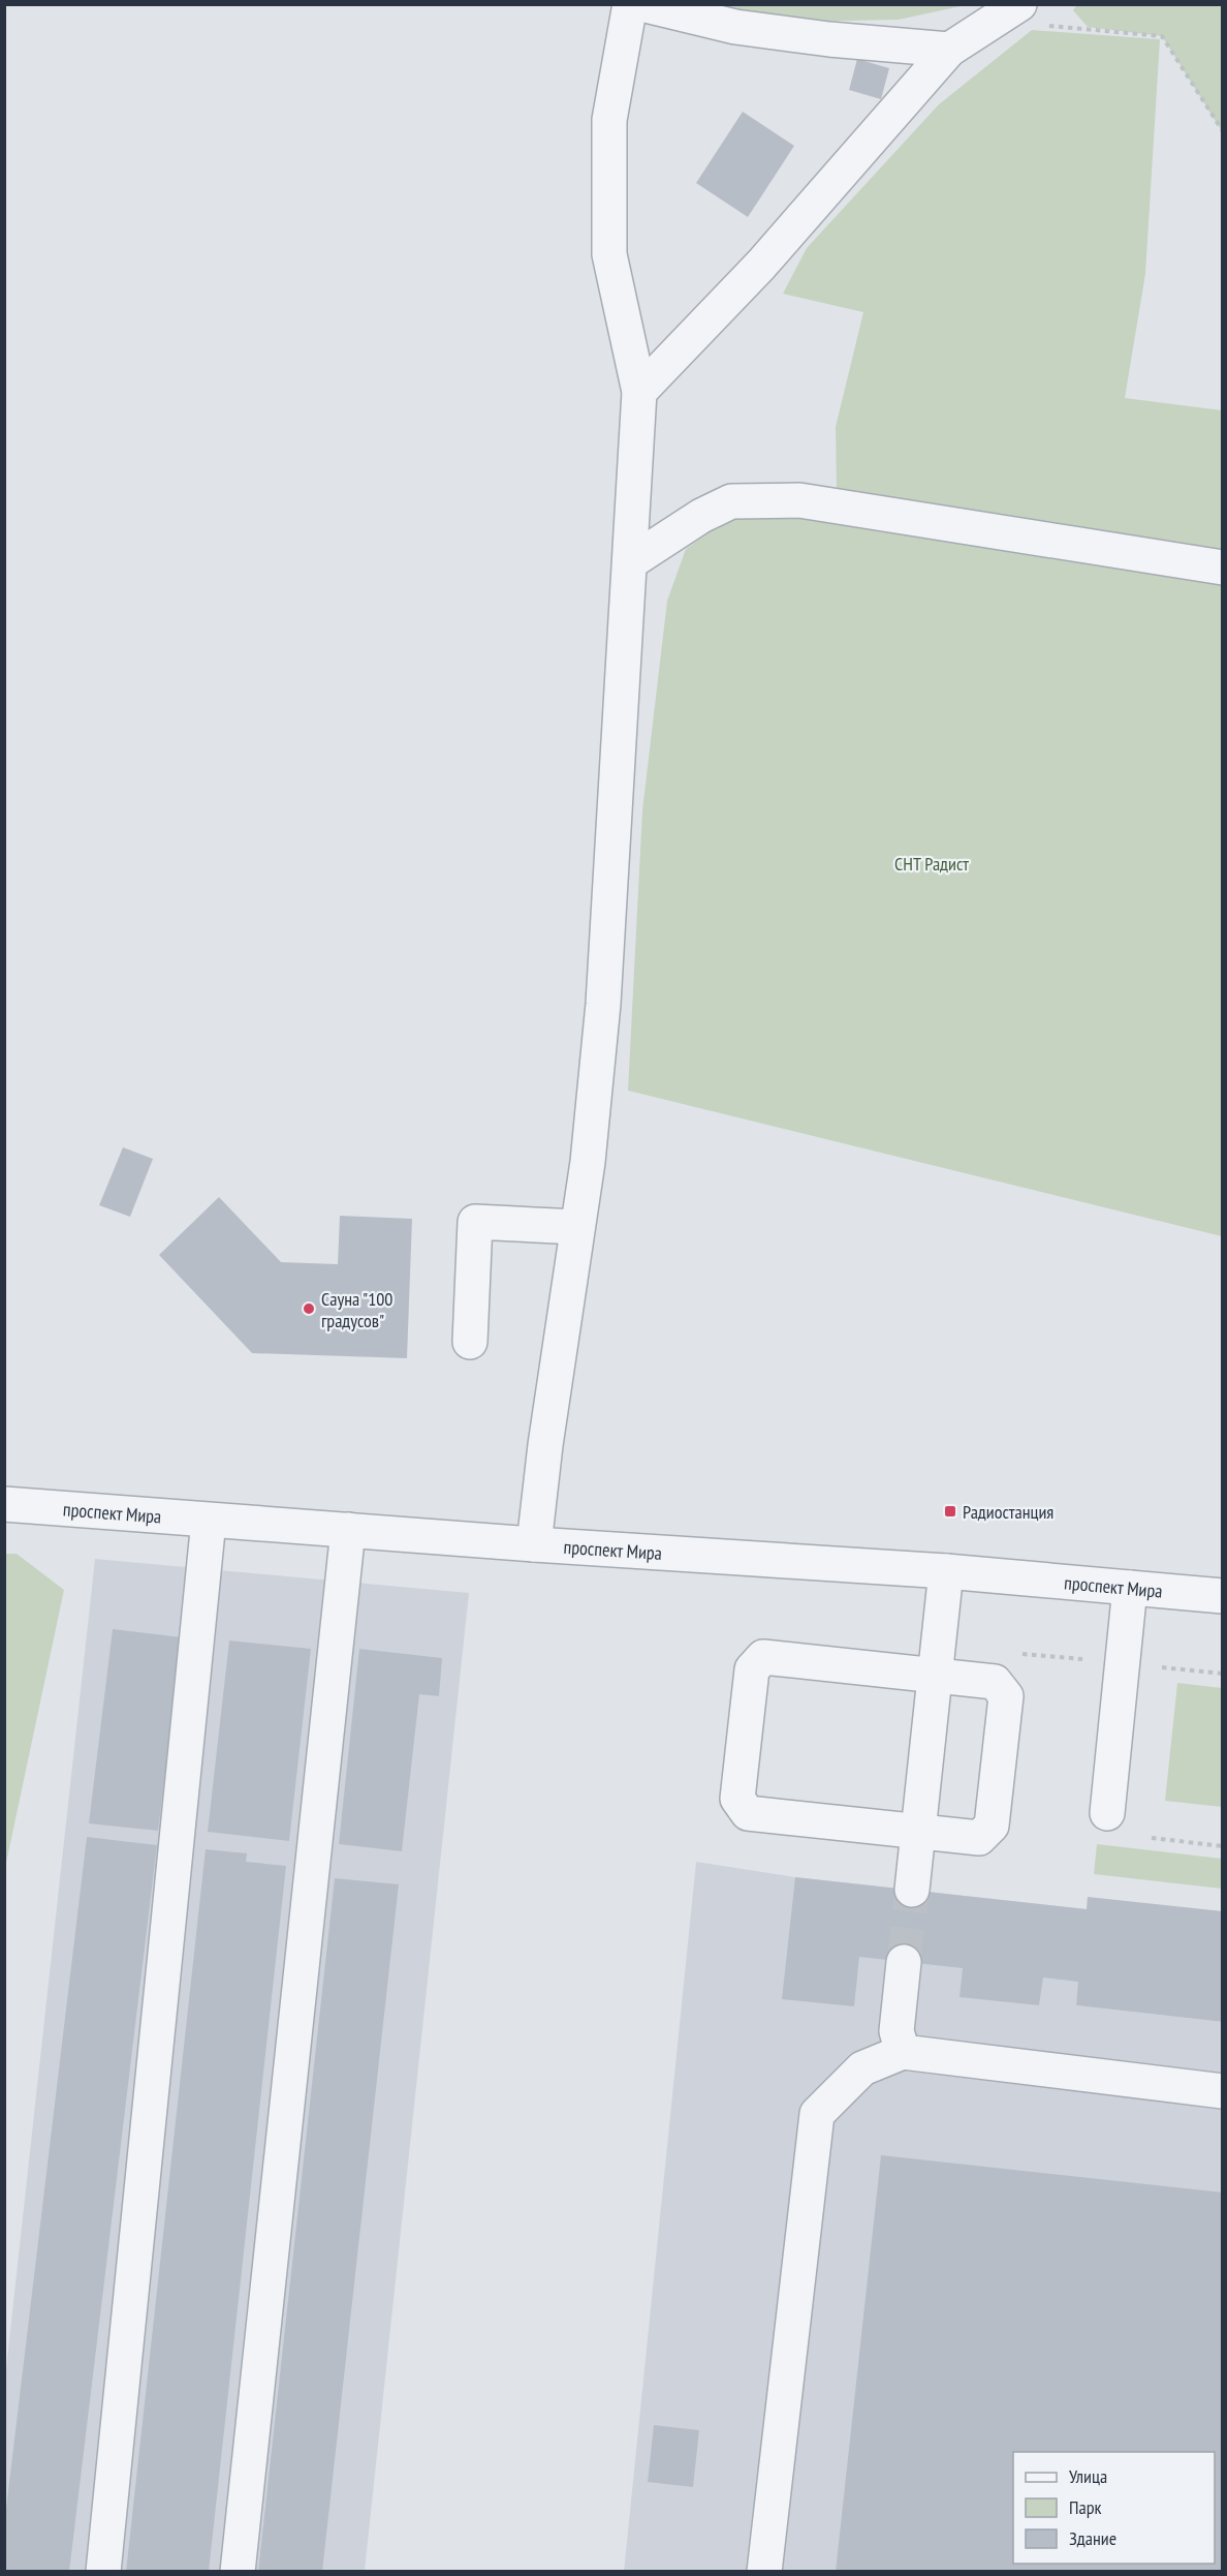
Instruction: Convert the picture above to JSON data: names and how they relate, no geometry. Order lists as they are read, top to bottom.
{
  "streets": {
    "street": ["проспект Мира"]
  },
  "parks": ["СНТ Радист"],
  "places": {
    "other": ["Сауна \"100 градусов\""],
    "transit": ["Радиостанция"]
  },
  "legend": ["Улица", "Парк", "Здание"]
}
